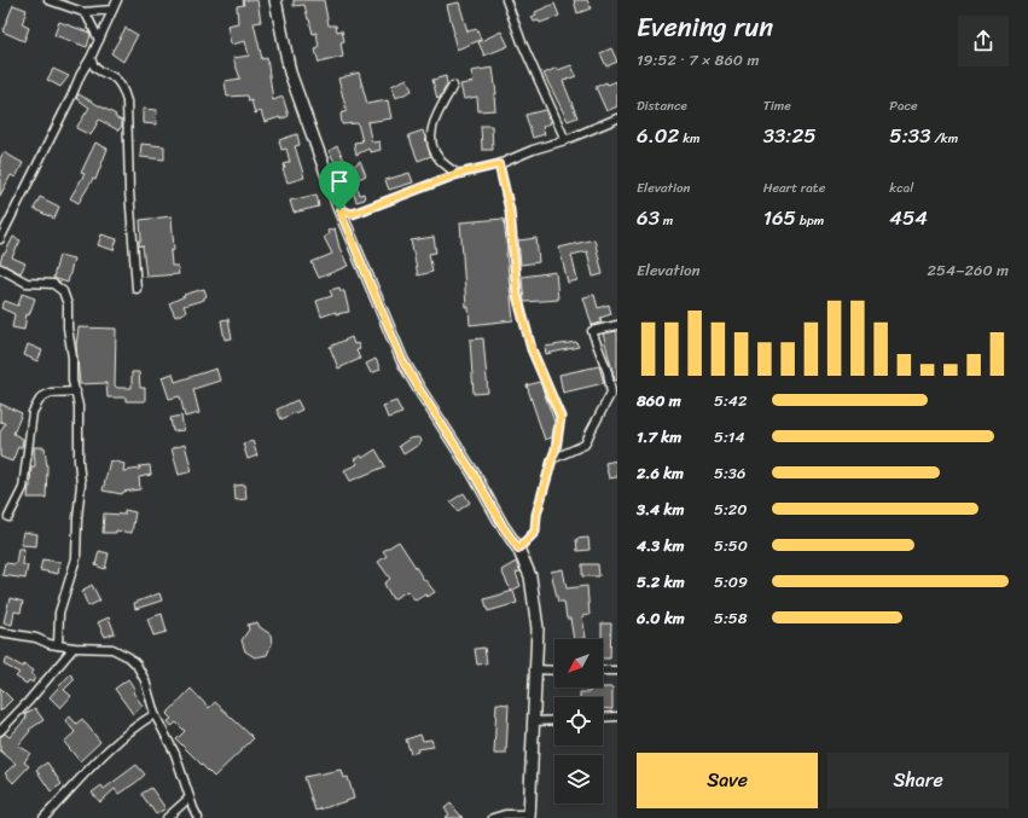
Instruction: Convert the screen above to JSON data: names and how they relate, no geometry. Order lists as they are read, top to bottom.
{
  "north": "bottom left",
  "page": {
    "heading": ["Evening run", "19:52 · 7 × 860 m"],
    "stats": [
      ["Distance", "6.02 km"],
      ["Time", "33:25"],
      ["Pace", "5:33 /km"],
      ["Elevation", "63 m"],
      ["Heart rate", "165 bpm"],
      ["kcal", "454"]
    ],
    "chart": ["Elevation", "254–260 m"],
    "list": [
      {
        "name": "860 m",
        "note": "5:42"
      },
      {
        "name": "1.7 km",
        "note": "5:14"
      },
      {
        "name": "2.6 km",
        "note": "5:36"
      },
      {
        "name": "3.4 km",
        "note": "5:20"
      },
      {
        "name": "4.3 km",
        "note": "5:50"
      },
      {
        "name": "5.2 km",
        "note": "5:09"
      },
      {
        "name": "6.0 km",
        "note": "5:58"
      }
    ],
    "buttons": ["Save", "Share"]
  }
}
